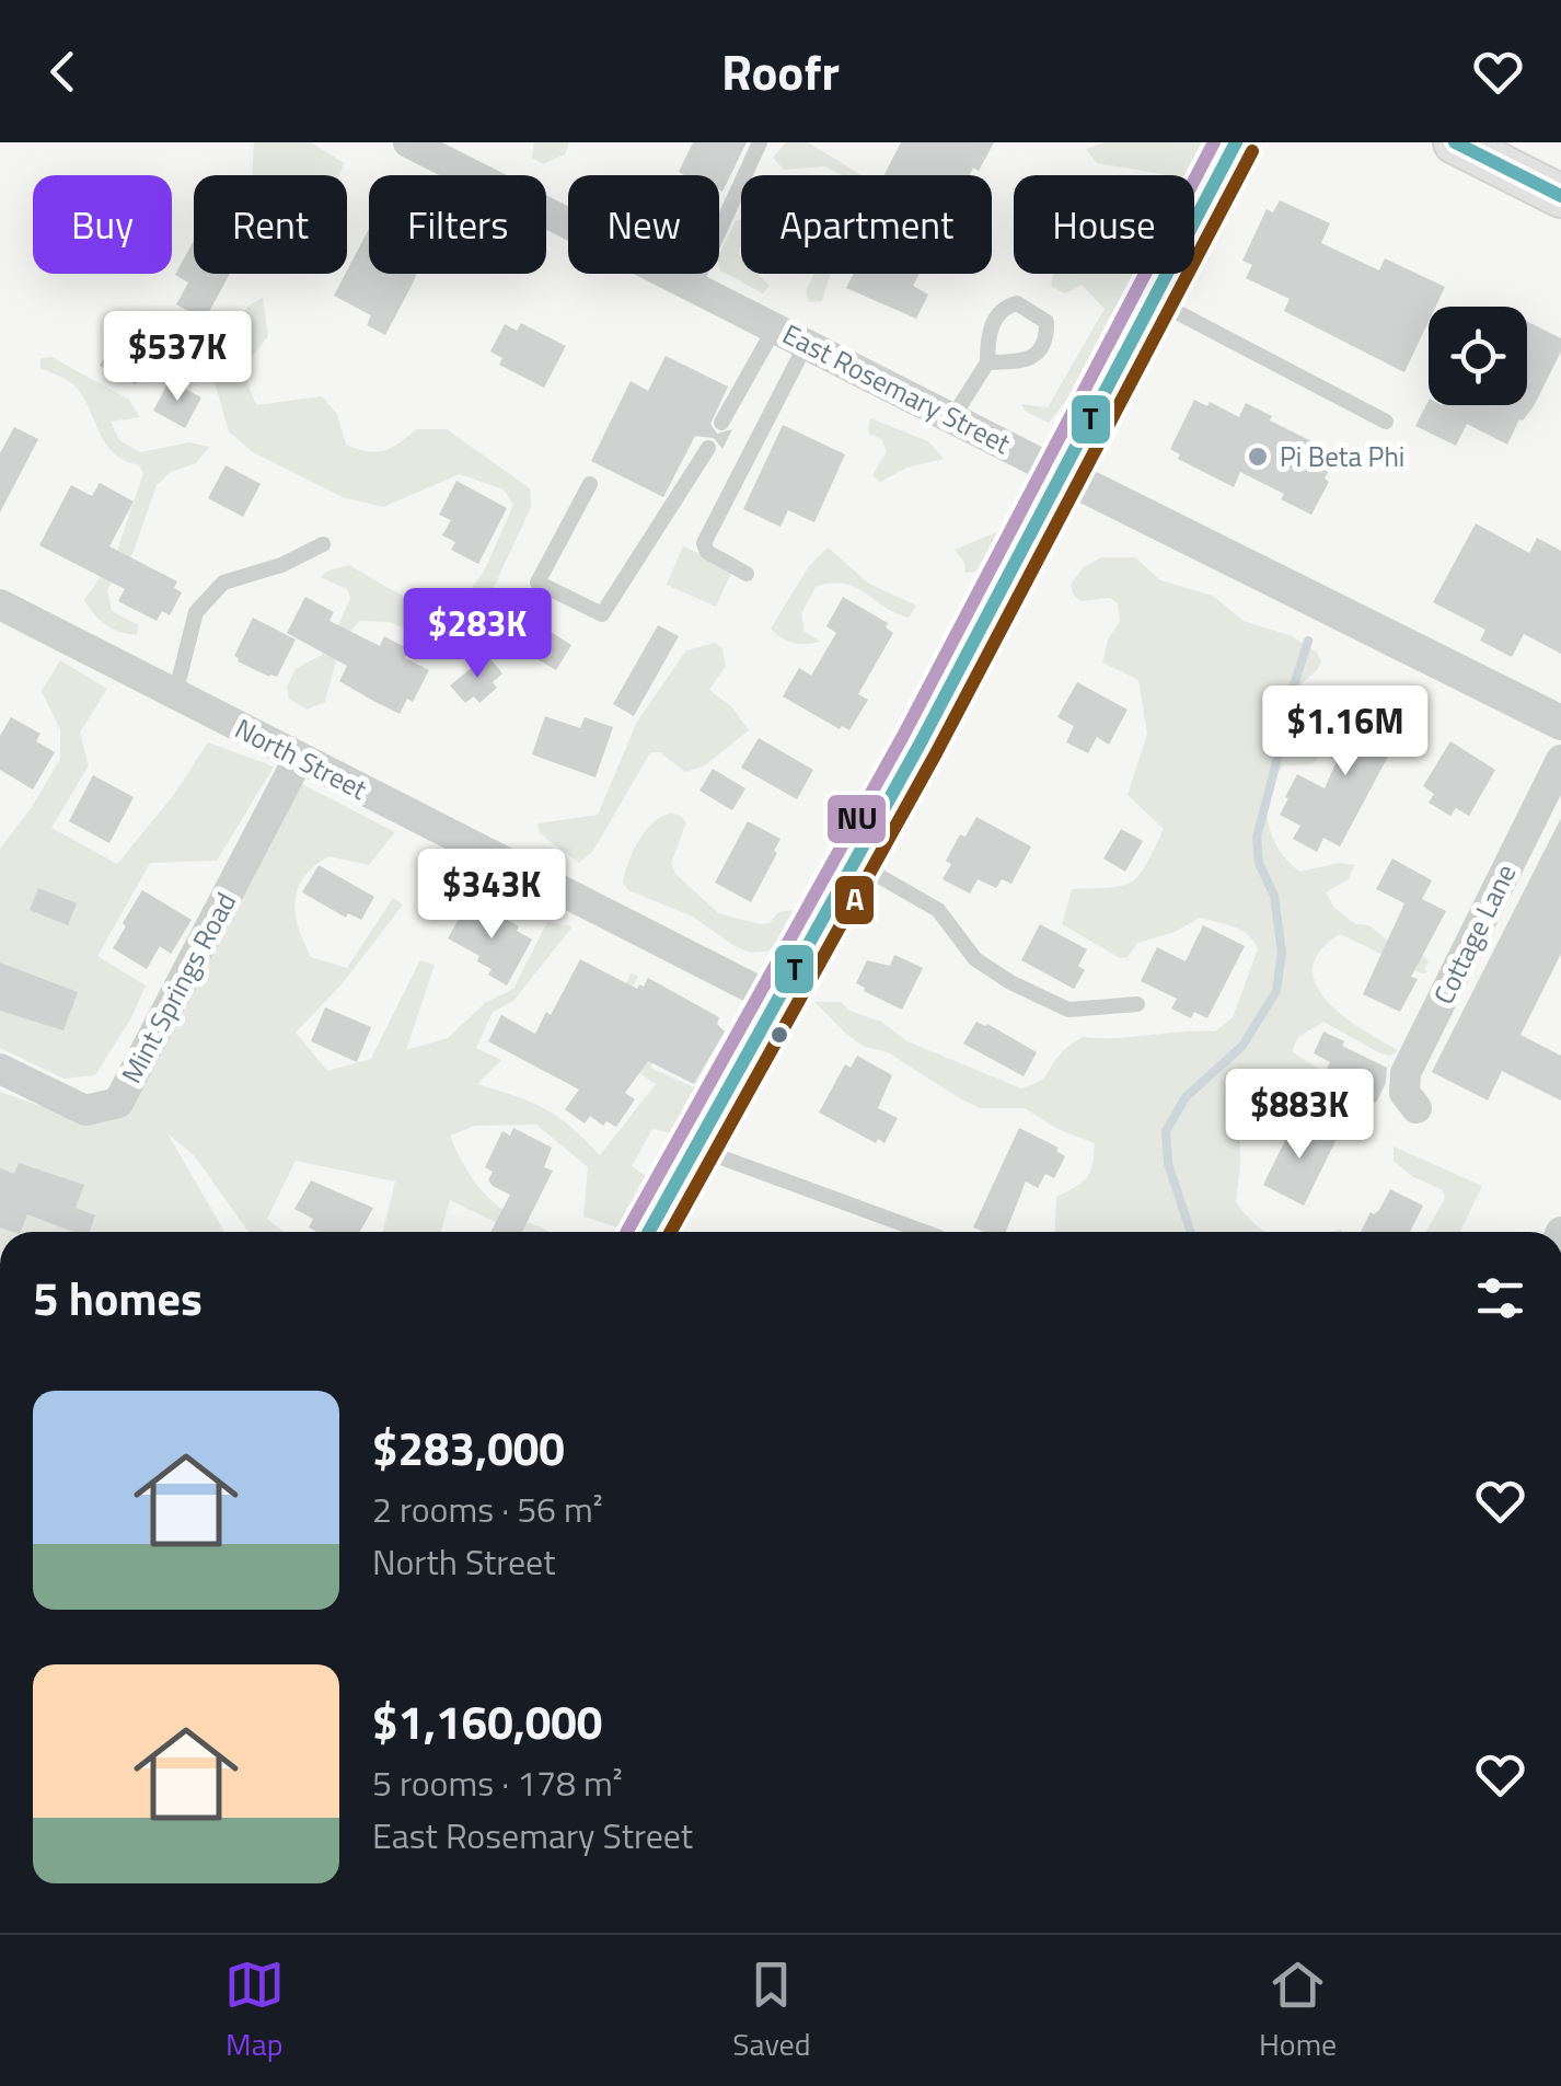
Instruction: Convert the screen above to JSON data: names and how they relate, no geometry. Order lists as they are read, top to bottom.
{
  "streets": {
    "street": [
      "East Rosemary Street",
      "North Street",
      "Cottage Lane",
      "Mint Springs Road"
    ]
  },
  "crossings": [
    ["North Street", "Mint Springs Road"]
  ],
  "places": ["Pi Beta Phi"],
  "lines": ["transit line T", "transit line NU", "transit line A"],
  "page": {
    "header": "Roofr",
    "chip": [
      "Buy",
      "Rent",
      "Filters",
      "New",
      "Apartment",
      "House"
    ],
    "price": [
      "$537K",
      "$283K",
      "$1.16M",
      "$343K",
      "$883K"
    ],
    "heading": "5 homes",
    "list": [
      {
        "name": "$283,000",
        "note": "2 rooms · 56 m² · North Street"
      },
      {
        "name": "$1,160,000",
        "note": "5 rooms · 178 m² · East Rosemary Street"
      }
    ],
    "tabs": ["Map", "Saved", "Home"]
  }
}
